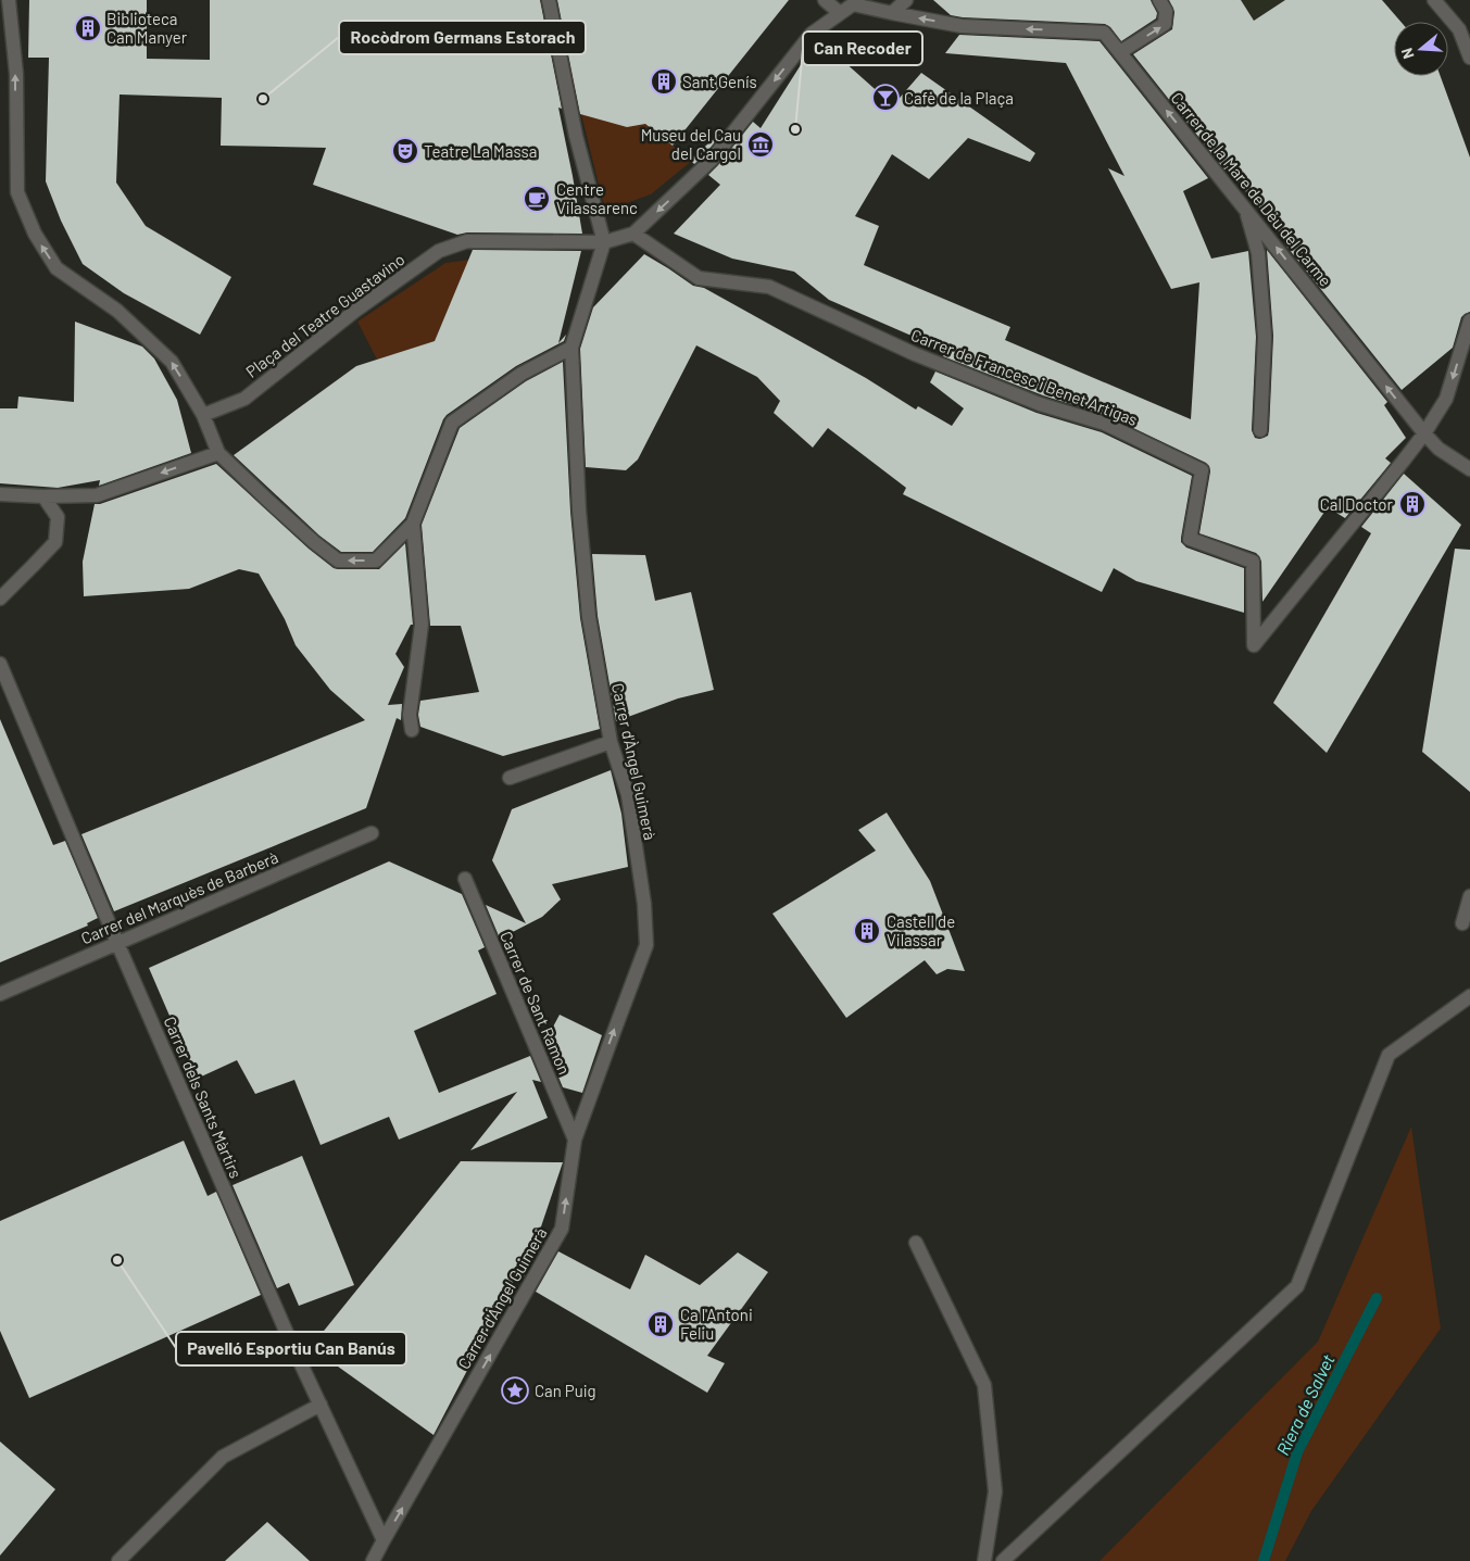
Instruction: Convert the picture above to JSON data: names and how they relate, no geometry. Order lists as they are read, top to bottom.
{
  "streets": {
    "street": [
      "Carrer de la Mare de Déu del Carme",
      "Plaça del Teatre Guastavino",
      "Carrer de Francesc i Benet Artigas",
      "Carrer d'Àngel Guimerà",
      "Carrer del Marquès de Barberà",
      "Carrer de Sant Ramon",
      "Carrer dels Sants Màrtirs"
    ]
  },
  "crossings": [
    ["Carrer de la Mare de Déu del Carme", "Carrer de Francesc i Benet Artigas"],
    ["Plaça del Teatre Guastavino", "Carrer d'Àngel Guimerà"],
    ["Carrer d'Àngel Guimerà", "Carrer de Sant Ramon"],
    ["Carrer d'Àngel Guimerà", "Carrer dels Sants Màrtirs"],
    ["Carrer del Marquès de Barberà", "Carrer dels Sants Màrtirs"]
  ],
  "one_way": ["Carrer de la Mare de Déu del Carme", "Carrer d'Àngel Guimerà"],
  "water": ["Riera de Salvet"],
  "places": {
    "building": [
      "Biblioteca Can Manyer",
      "Sant Genís",
      "Cal Doctor",
      "Castell de Vilassar",
      "Ca l'Antoni Feliu"
    ],
    "bar": ["Cafè de la Plaça"],
    "other": ["Rocòdrom Germans Estorach", "Can Recoder", "Pavelló Esportiu Can Banús"],
    "museum": ["Museu del Cau del Cargol"],
    "theatre": ["Teatre La Massa"],
    "cafe": ["Centre Vilassarenc"],
    "place": ["Can Puig"]
  },
  "north": "left"
}
